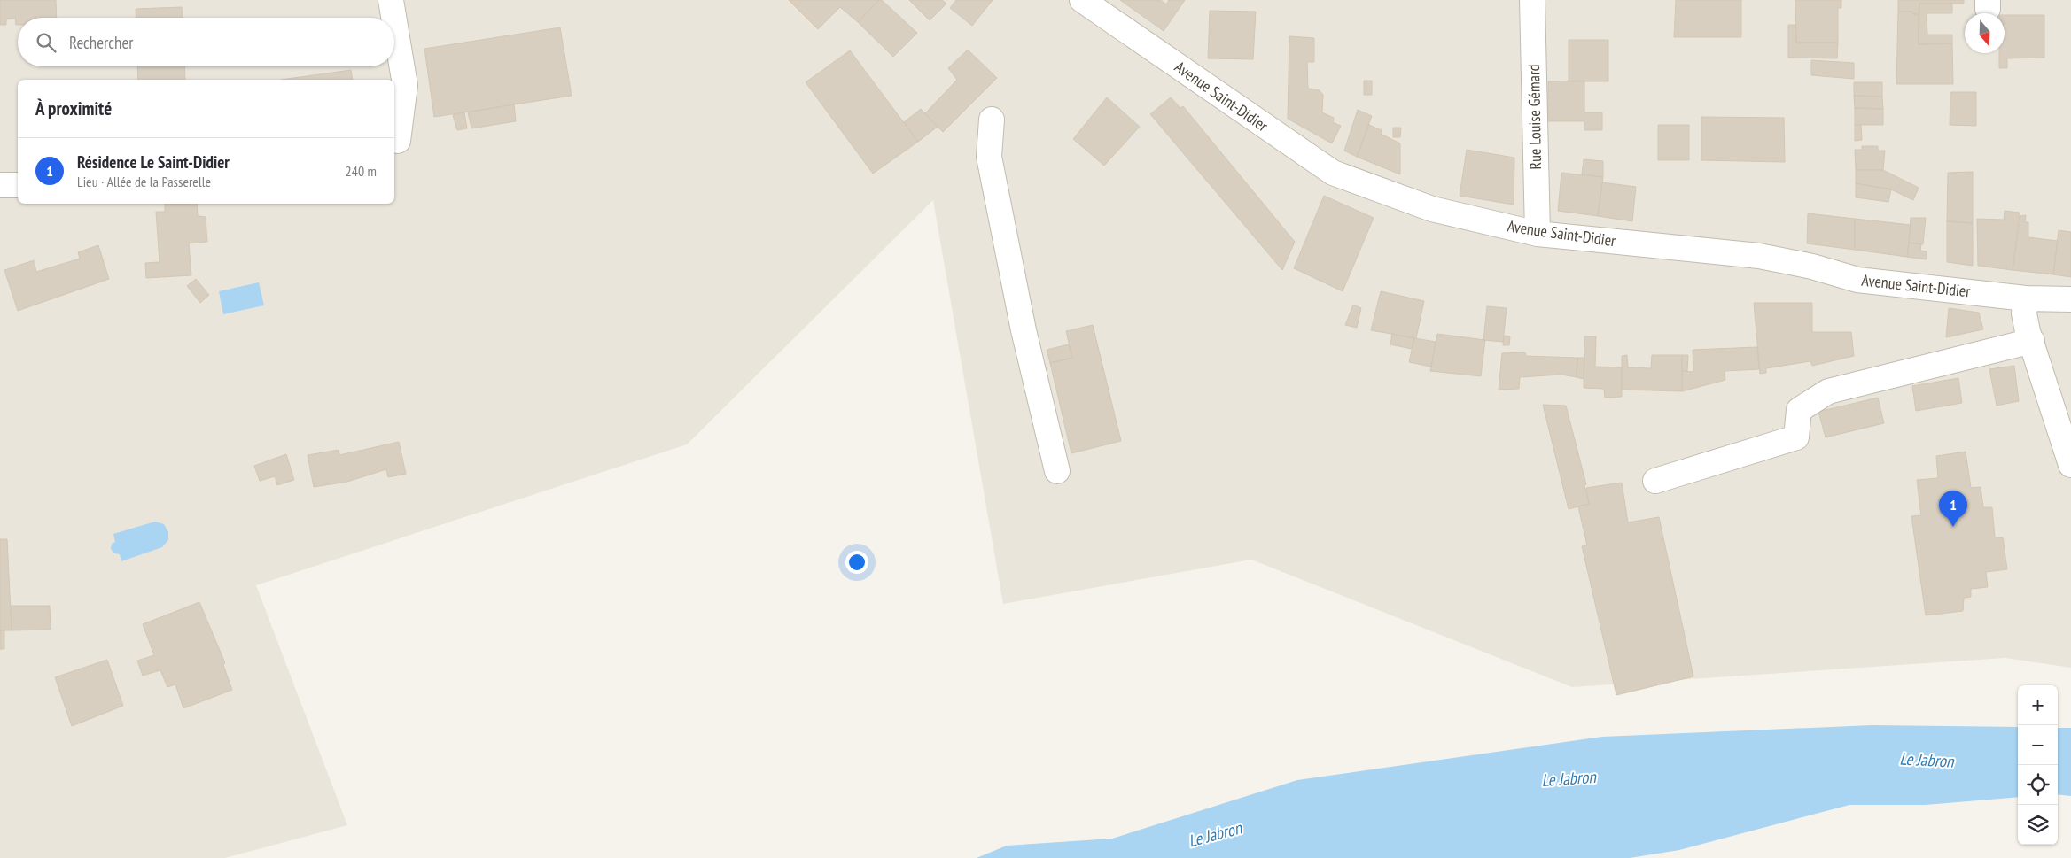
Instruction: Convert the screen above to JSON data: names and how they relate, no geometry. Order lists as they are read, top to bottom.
{
  "streets": {
    "street": ["Avenue Saint-Didier", "Rue Louise Gémard"]
  },
  "crossings": [
    ["Avenue Saint-Didier", "Rue Louise Gémard"]
  ],
  "water": ["Le Jabron"],
  "north": "bottom",
  "page": {
    "search": "Rechercher",
    "heading": "À proximité",
    "list": [
      {
        "mark": "1",
        "name": "Résidence Le Saint-Didier",
        "note": "Lieu · Allée de la Passerelle",
        "value": "240 m"
      }
    ],
    "pins": "1",
    "map_buttons": ["+", "−"]
  }
}
